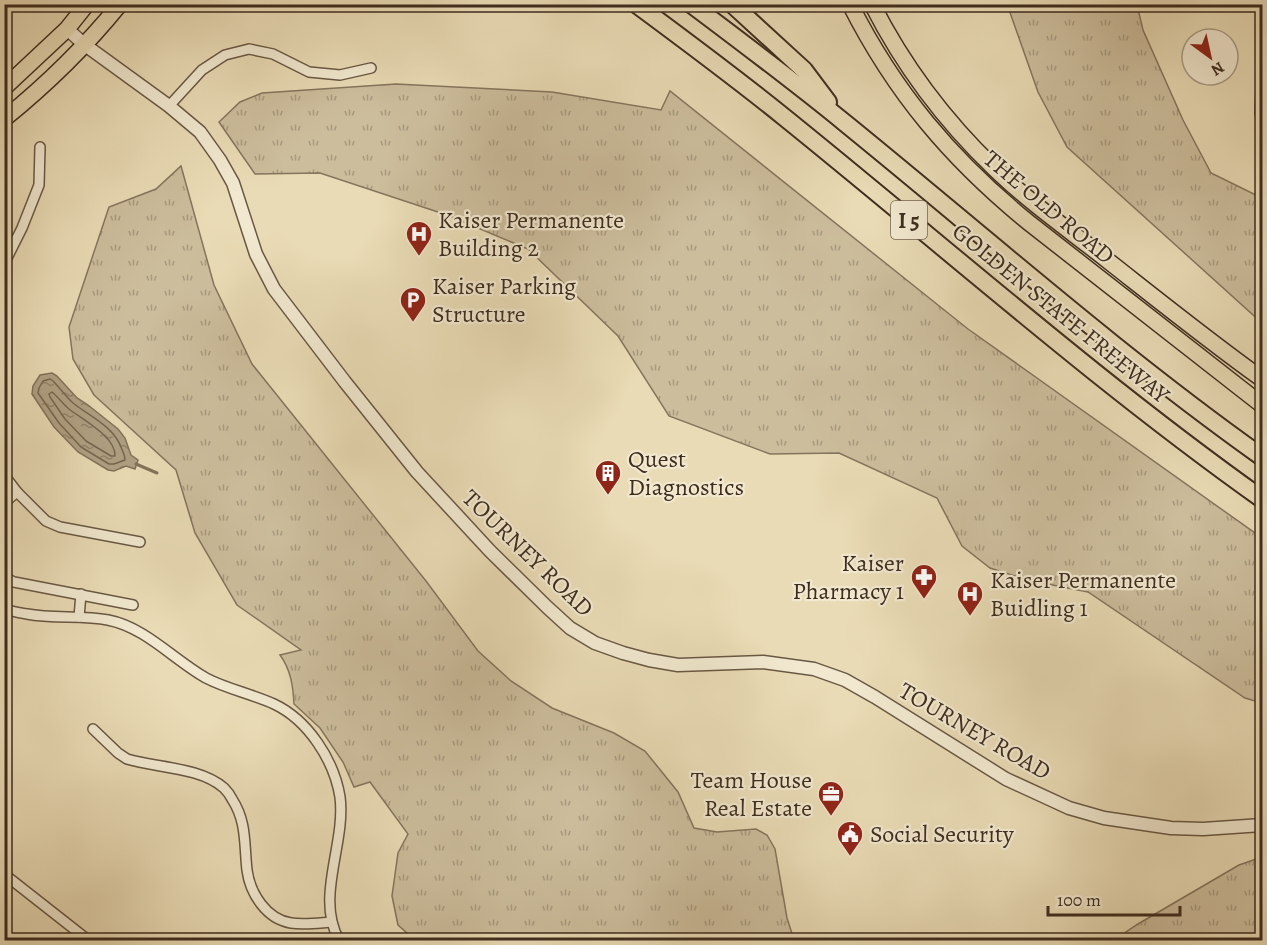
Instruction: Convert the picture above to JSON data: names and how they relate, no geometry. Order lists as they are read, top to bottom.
{
  "streets": {
    "highway": ["I 5", "GOLDEN STATE FREEWAY"],
    "main road": ["THE OLD ROAD"],
    "street": ["TOURNEY ROAD"]
  },
  "places": {
    "hospital": ["Kaiser Permanente Building 2", "Kaiser Permanente Buidling 1"],
    "parking": ["Kaiser Parking Structure"],
    "building": ["Quest Diagnostics"],
    "pharmacy": ["Kaiser Pharmacy 1"],
    "office": ["Team House Real Estate"],
    "public building": ["Social Security"]
  },
  "scale_bar": "100 m",
  "north": "bottom right"
}
